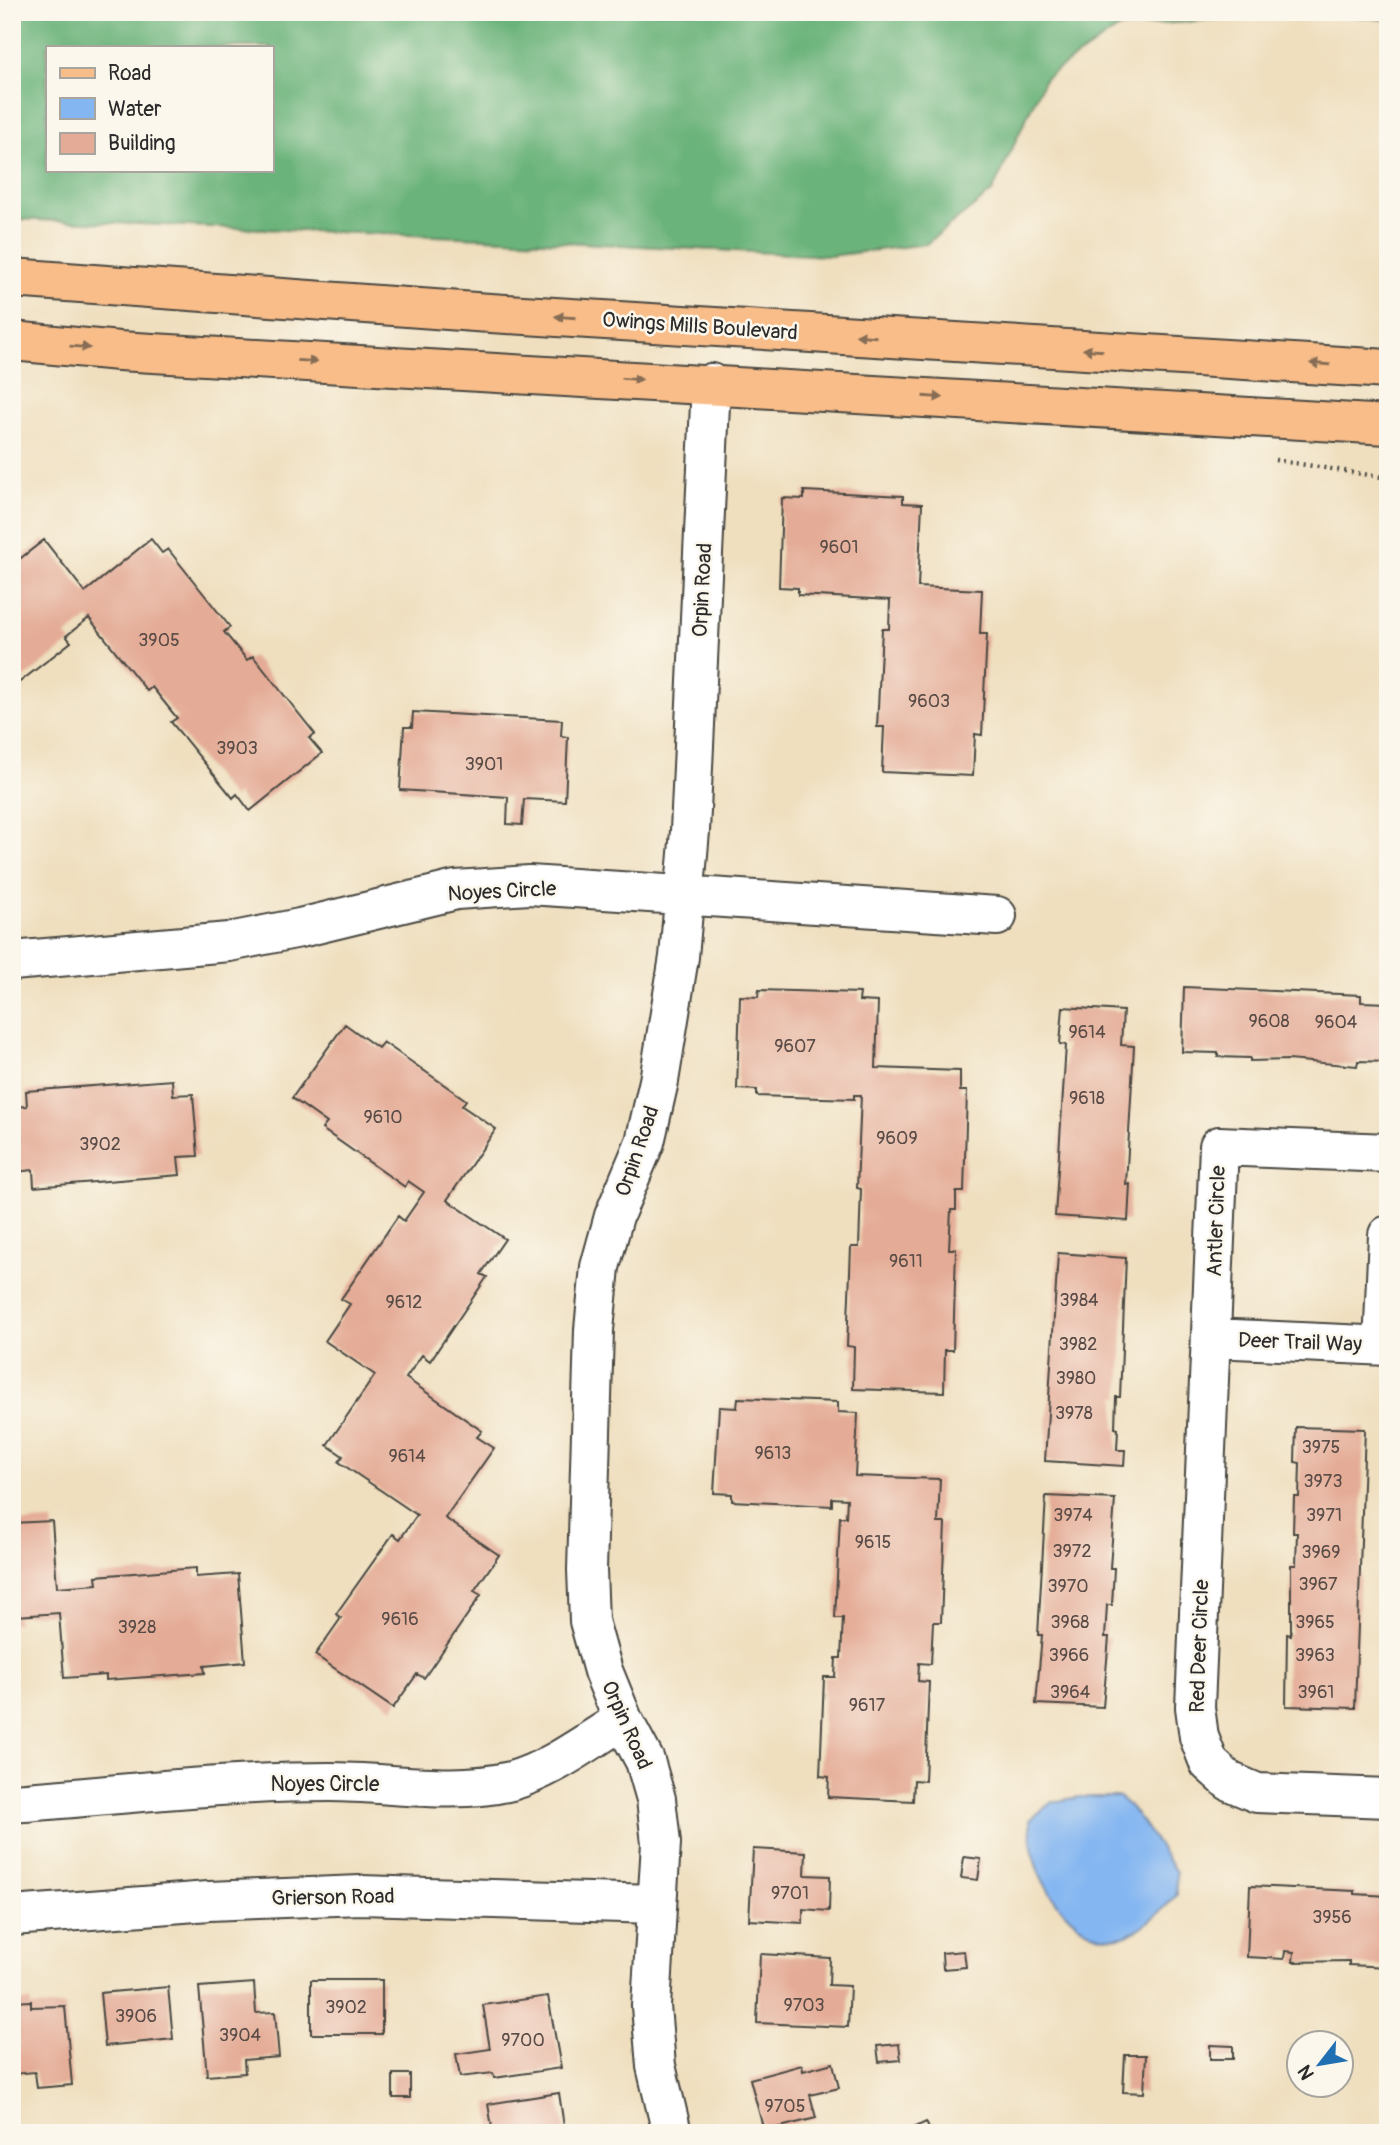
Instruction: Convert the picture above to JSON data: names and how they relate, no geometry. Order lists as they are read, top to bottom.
{
  "streets": {
    "main road": ["Owings Mills Boulevard"],
    "street": [
      "Orpin Road",
      "Noyes Circle",
      "Antler Circle",
      "Deer Trail Way",
      "Red Deer Circle",
      "Grierson Road"
    ]
  },
  "crossings": [
    ["Orpin Road", "Noyes Circle"],
    ["Orpin Road", "Grierson Road"],
    ["Antler Circle", "Deer Trail Way"],
    ["Antler Circle", "Red Deer Circle"],
    ["Deer Trail Way", "Red Deer Circle"]
  ],
  "house_numbers": [
    "9601",
    "3905",
    "9603",
    "3903",
    "3901",
    "9608",
    "9604",
    "9614",
    "9607",
    "9618",
    "9610",
    "9609",
    "3902",
    "9611",
    "3984",
    "9612",
    "3982",
    "3980",
    "3978",
    "3975",
    "9613",
    "9614",
    "3973",
    "3974",
    "3971",
    "9615",
    "3972",
    "3969",
    "3967",
    "3970",
    "9616",
    "3968",
    "3965",
    "3928",
    "3966",
    "3963",
    "3964",
    "3961",
    "9617",
    "9701",
    "3956",
    "9703",
    "3902",
    "3906",
    "3904",
    "9700",
    "9705"
  ],
  "legend": ["Road", "Water", "Building"],
  "north": "bottom left"
}
